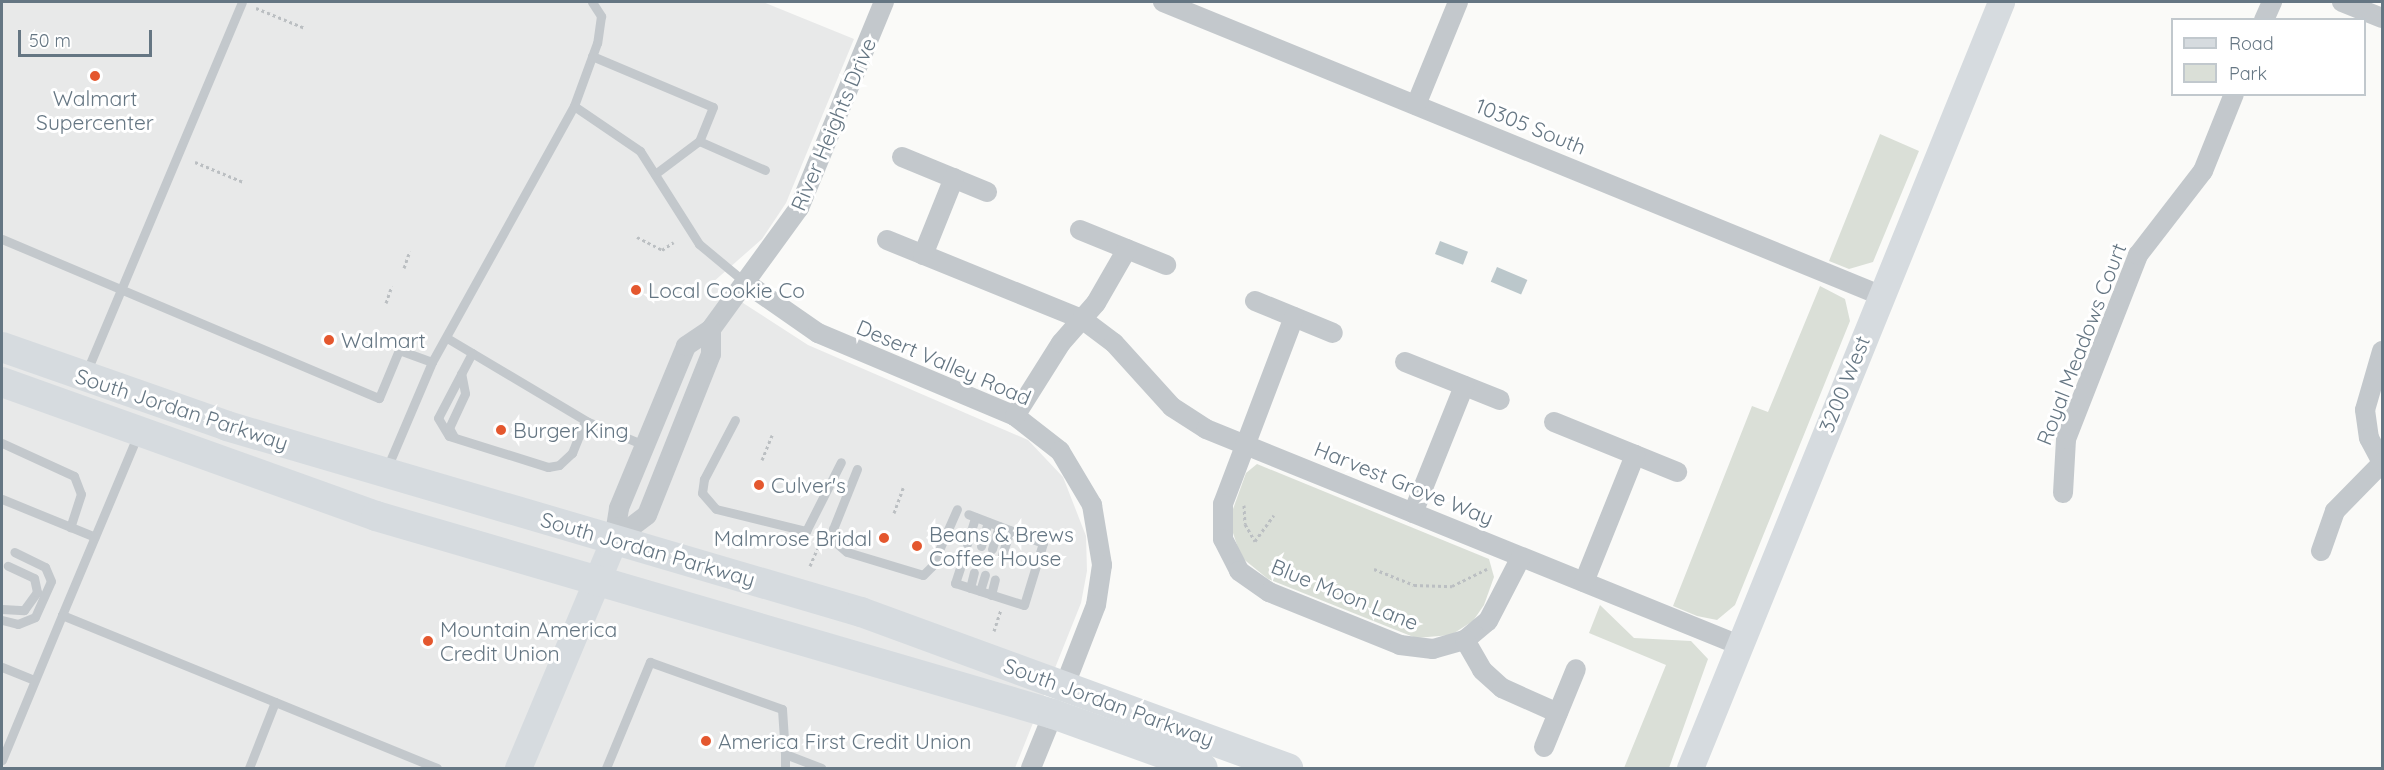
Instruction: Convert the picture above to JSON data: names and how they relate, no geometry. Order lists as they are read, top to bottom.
{
  "streets": {
    "main road": ["South Jordan Parkway"],
    "street": [
      "River Heights Drive",
      "10305 South",
      "Royal Meadows Court",
      "Desert Valley Road",
      "3200 West",
      "Harvest Grove Way",
      "Blue Moon Lane"
    ]
  },
  "crossings": [
    ["River Heights Drive", "Desert Valley Road"],
    ["River Heights Drive", "South Jordan Parkway"],
    ["10305 South", "3200 West"],
    ["Desert Valley Road", "South Jordan Parkway"],
    ["3200 West", "Harvest Grove Way"],
    ["Harvest Grove Way", "Blue Moon Lane"]
  ],
  "places": [
    "Walmart Supercenter",
    "Local Cookie Co",
    "Walmart",
    "Burger King",
    "Culver's",
    "Malmrose Bridal",
    "Beans & Brews Coffee House",
    "Mountain America Credit Union",
    "America First Credit Union"
  ],
  "legend": ["Road", "Park"],
  "scale_bar": "50 m"
}
